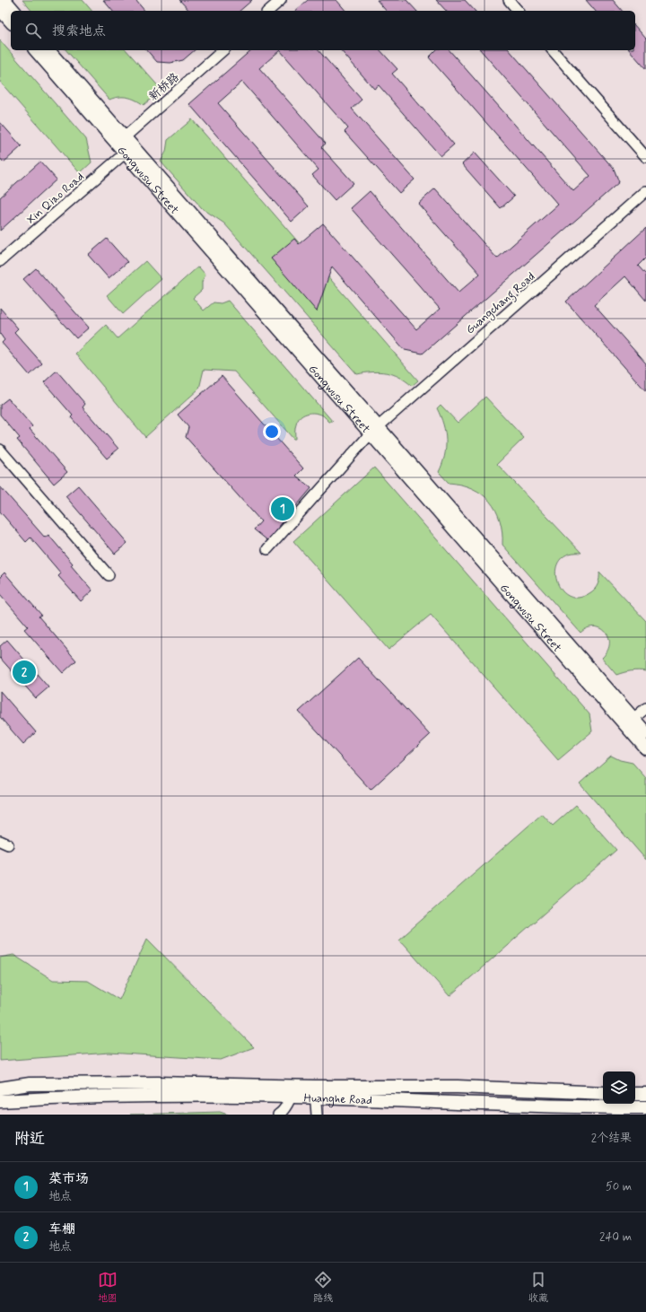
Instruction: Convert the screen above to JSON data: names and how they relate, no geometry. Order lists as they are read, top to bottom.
{
  "streets": {
    "main road": ["Gongwusu Street", "Huanghe Road"],
    "street": ["新桥路", "Xin Qiao Road", "Guangchang Road"]
  },
  "crossings": [
    ["新桥路", "Gongwusu Street"],
    ["新桥路", "Xin Qiao Road"],
    ["Gongwusu Street", "Xin Qiao Road"],
    ["Gongwusu Street", "Guangchang Road"]
  ],
  "page": {
    "search": "搜索地点",
    "pins": ["1", "2"],
    "heading": ["附近", "2个结果"],
    "list": [
      {
        "mark": "1",
        "name": "菜市场",
        "note": "地点",
        "value": "50 m"
      },
      {
        "mark": "2",
        "name": "车棚",
        "note": "地点",
        "value": "240 m"
      }
    ],
    "nav": ["地图", "路线", "收藏"]
  }
}
